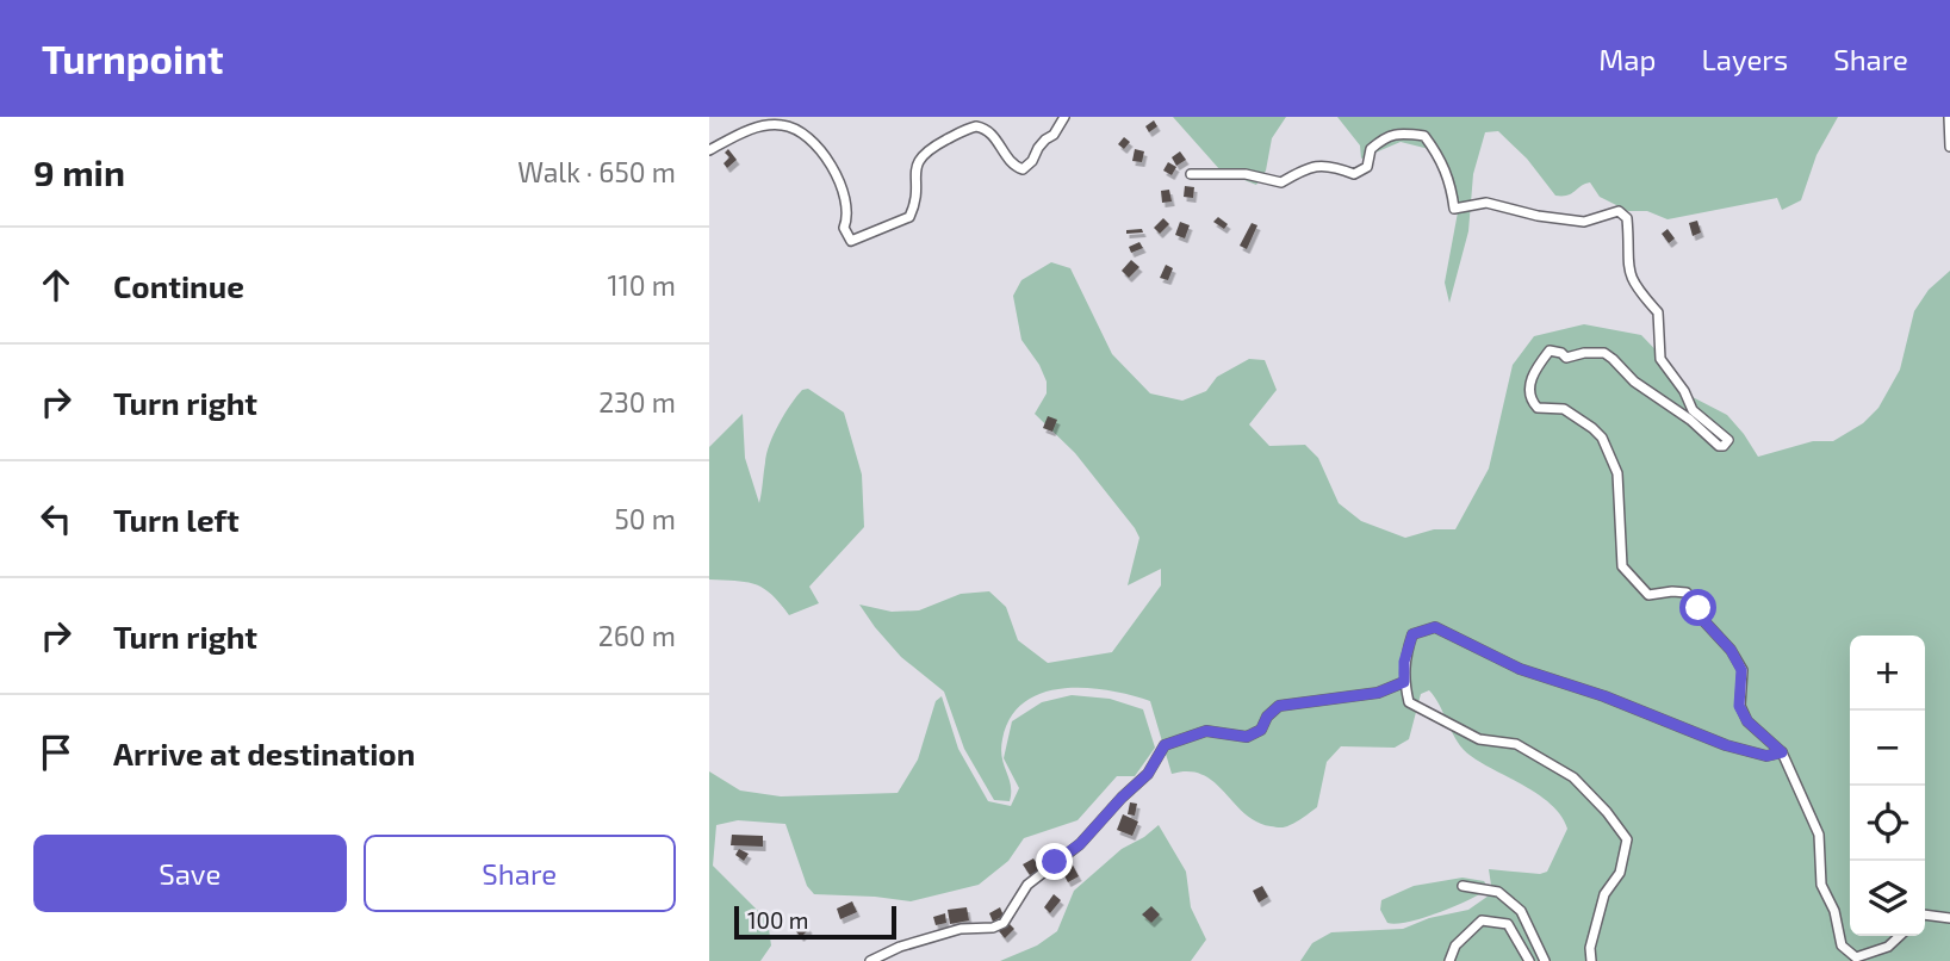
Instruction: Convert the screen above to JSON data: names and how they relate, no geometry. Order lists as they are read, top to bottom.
{
  "scale_bar": "100 m",
  "page": {
    "header": "Turnpoint",
    "nav": ["Map", "Layers", "Share"],
    "heading": ["9 min", "Walk · 650 m"],
    "list": [
      ["Continue", "110 m"],
      ["Turn right", "230 m"],
      ["Turn left", "50 m"],
      ["Turn right", "260 m"],
      "Arrive at destination"
    ],
    "map_buttons": ["+", "−"],
    "buttons": ["Save", "Share"],
    "scale": "100 m"
  }
}
